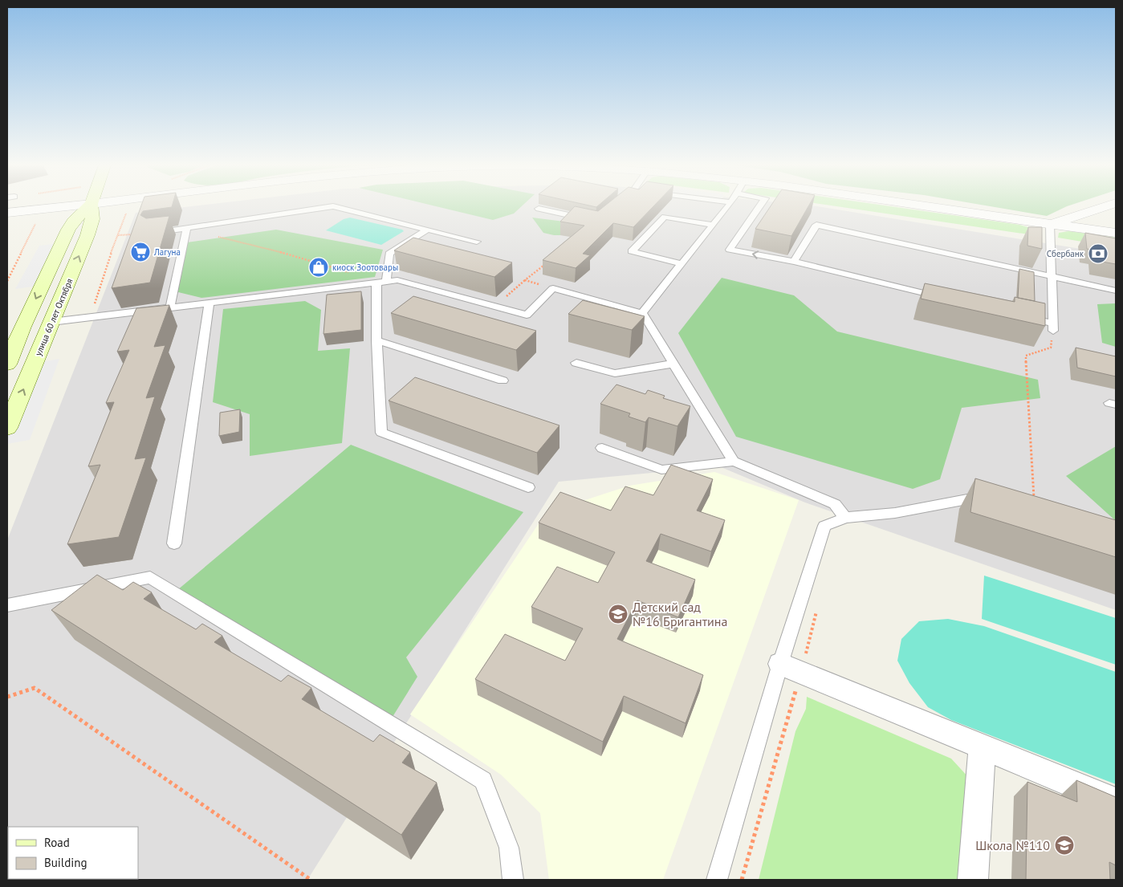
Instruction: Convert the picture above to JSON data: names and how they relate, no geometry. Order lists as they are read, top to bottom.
{
  "streets": {
    "main road": ["улица 60 лет Октября"]
  },
  "places": {
    "supermarket": ["Лагуна"],
    "bank": ["Сбербанк"],
    "shop": ["киоск Зоотовары"],
    "school or university": ["Детский сад №16 Бригантина", "Школа №110"]
  },
  "legend": ["Road", "Building"]
}
